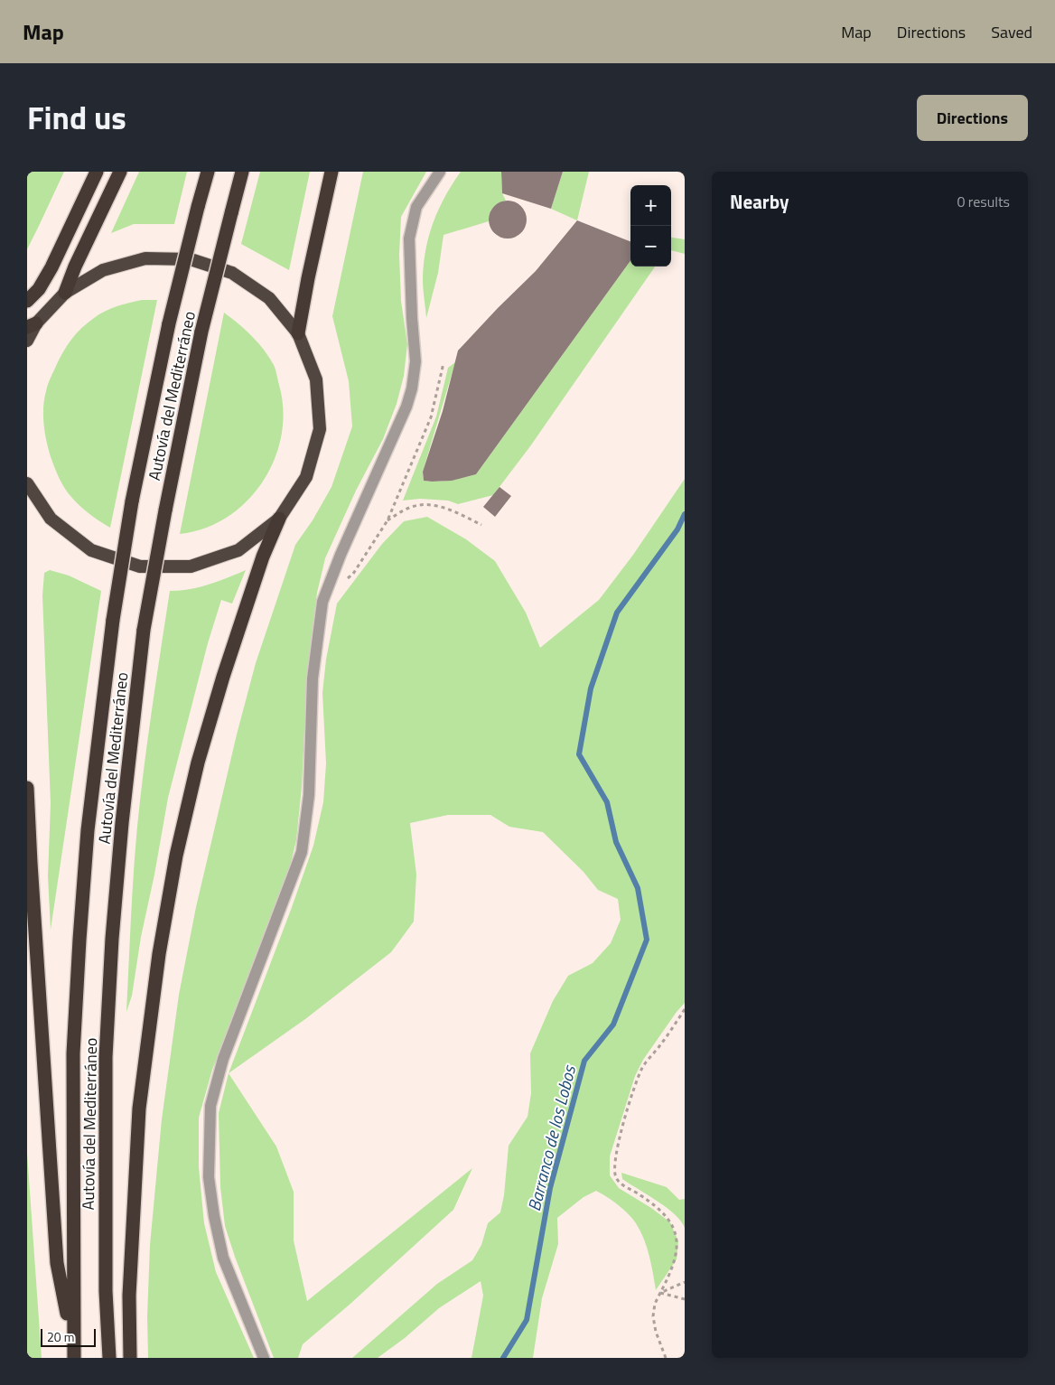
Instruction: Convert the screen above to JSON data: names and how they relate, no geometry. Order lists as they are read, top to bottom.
{
  "streets": {
    "highway": ["Autovía del Mediterráneo"]
  },
  "water": ["Barranco de los Lobos"],
  "scale_bar": "20 m",
  "page": {
    "header": "Map",
    "nav": ["Map", "Directions", "Saved"],
    "title": "Find us",
    "buttons": "Directions",
    "heading": ["Nearby", "0 results"],
    "map_buttons": ["+", "−"],
    "scale": "20 m"
  }
}
